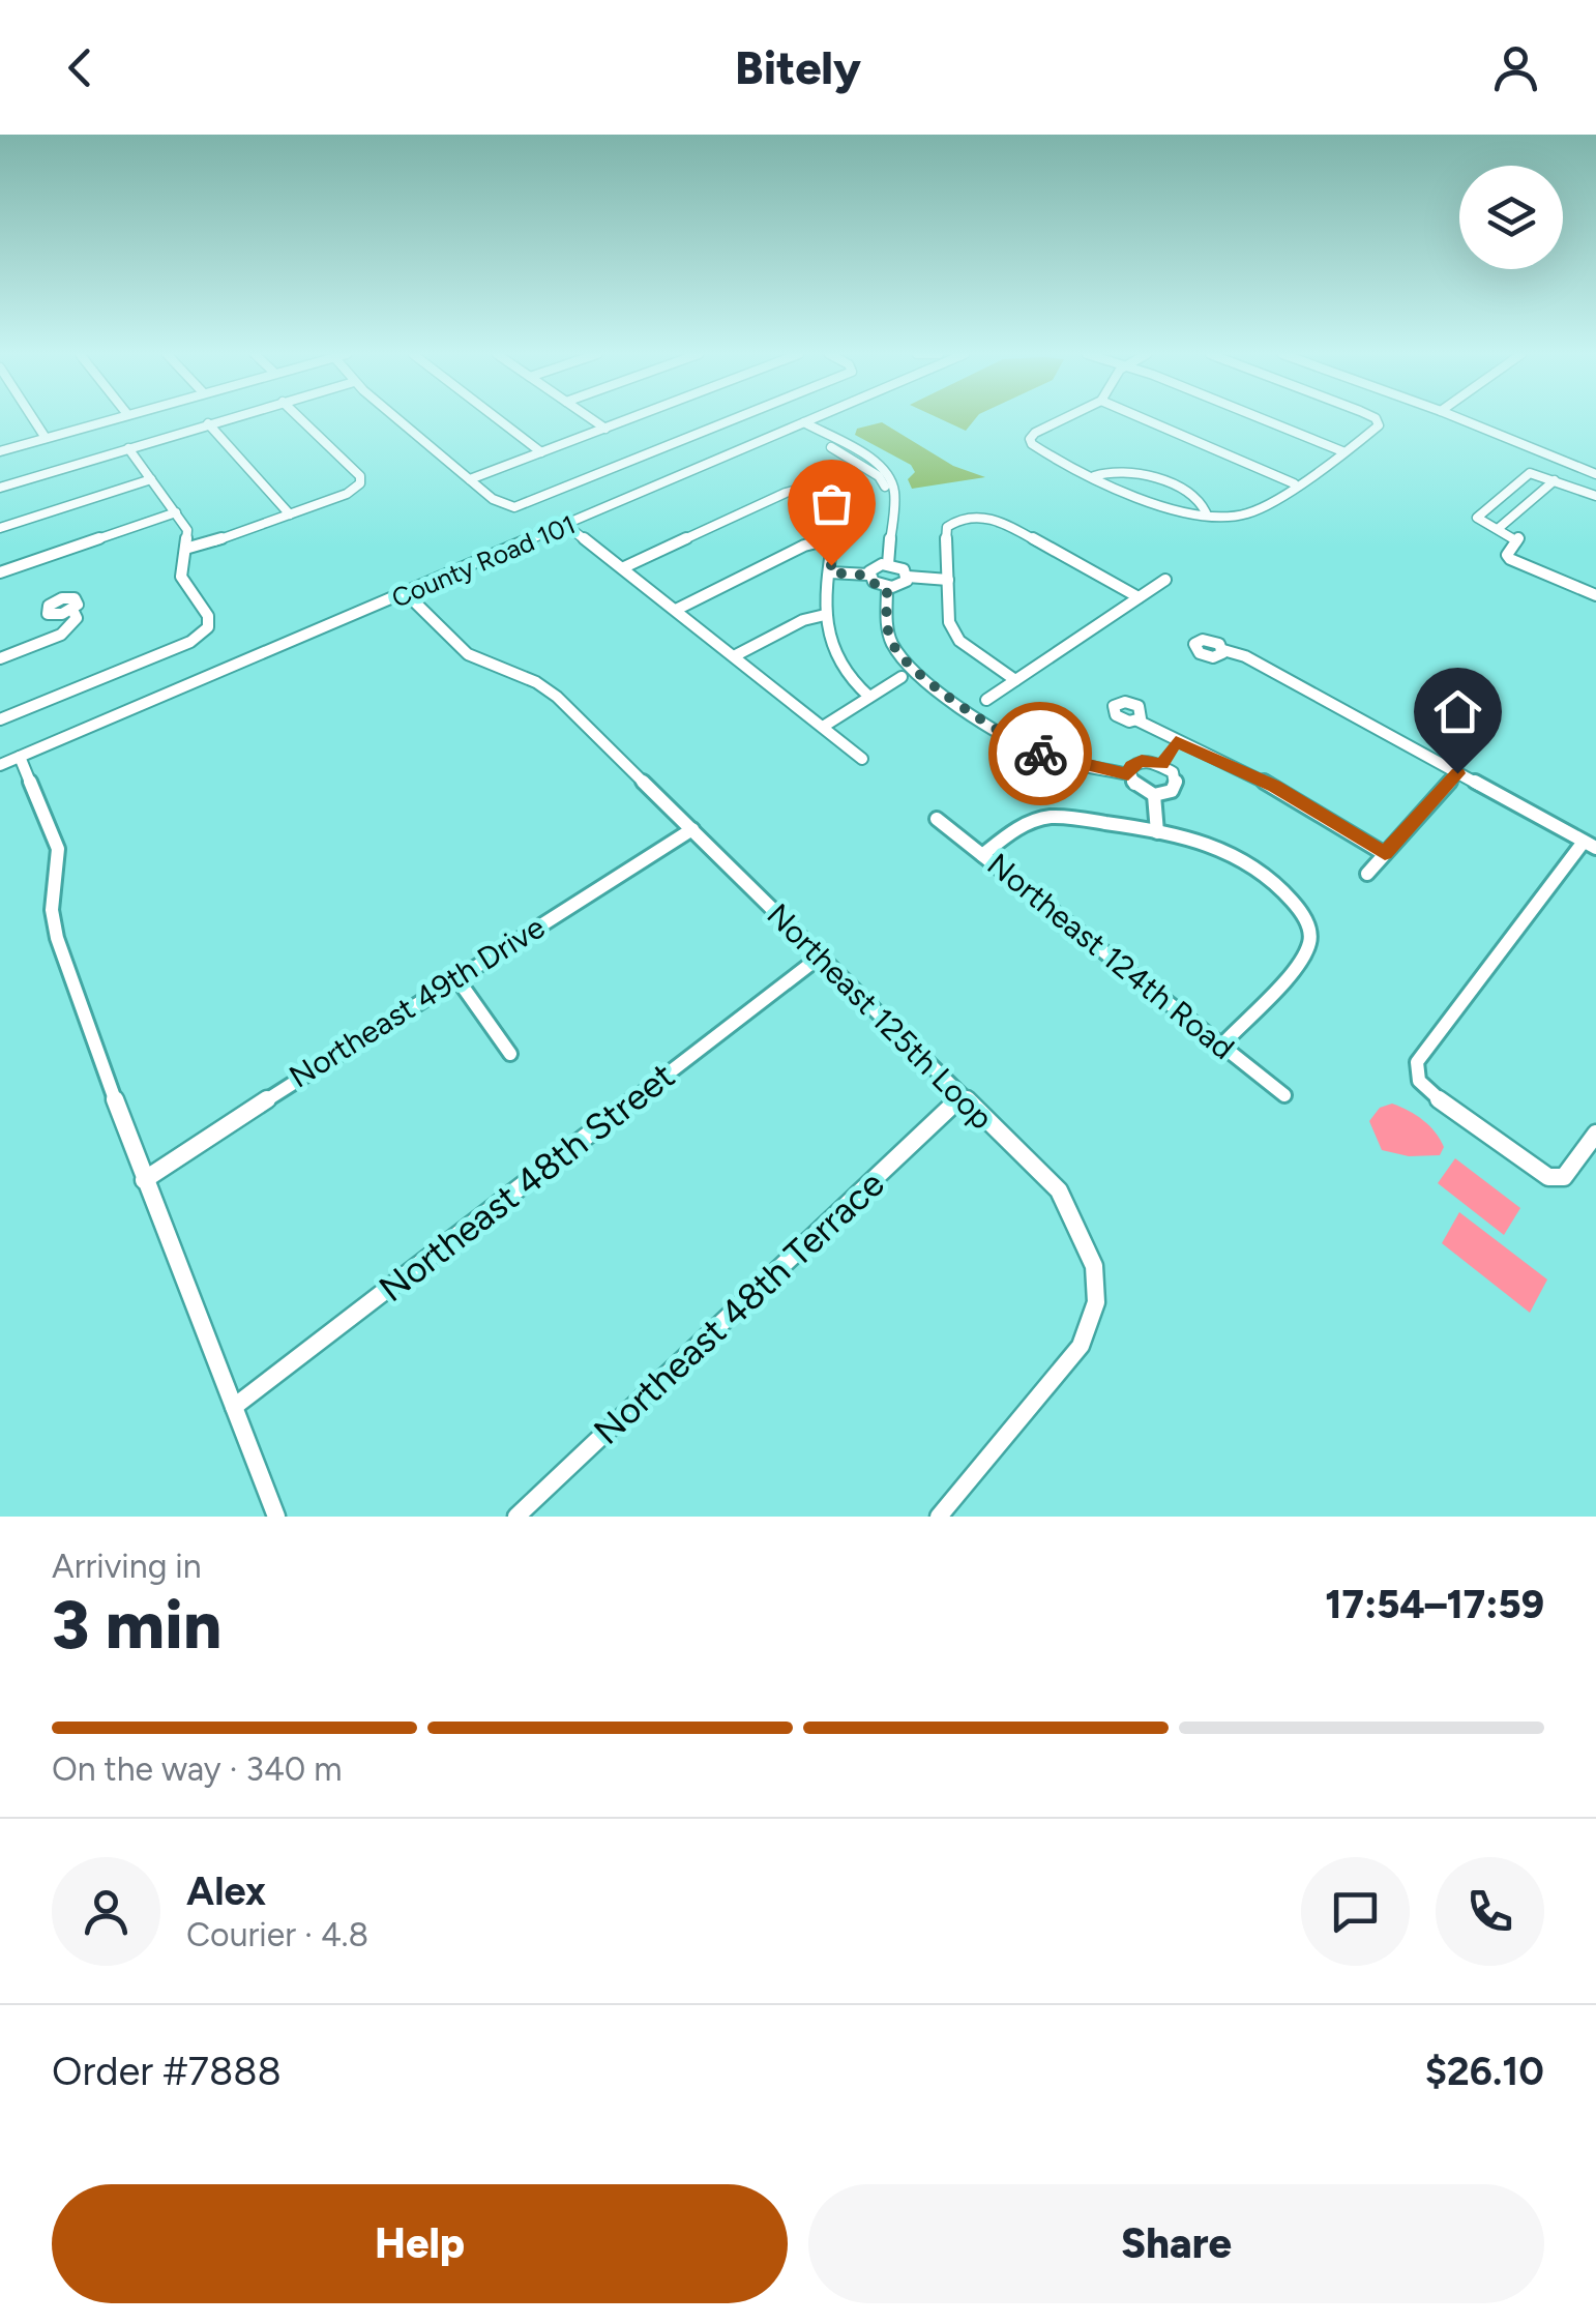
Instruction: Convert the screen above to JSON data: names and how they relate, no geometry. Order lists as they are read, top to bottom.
{
  "streets": {
    "street": [
      "County Road 101",
      "Northeast 124th Road",
      "Northeast 49th Drive",
      "Northeast 125th Loop",
      "Northeast 48th Street",
      "Northeast 48th Terrace"
    ]
  },
  "crossings": [
    ["County Road 101", "Northeast 125th Loop"],
    ["Northeast 49th Drive", "Northeast 125th Loop"],
    ["Northeast 125th Loop", "Northeast 48th Street"],
    ["Northeast 125th Loop", "Northeast 48th Terrace"]
  ],
  "page": {
    "header": "Bitely",
    "heading": ["3 min", "Arriving in", "17:54–17:59"],
    "panel": [
      "Alex",
      "Courier · 4.8",
      "Order #7888",
      "$26.10"
    ],
    "bar": "On the way · 340 m",
    "buttons": ["Help", "Share"]
  }
}
